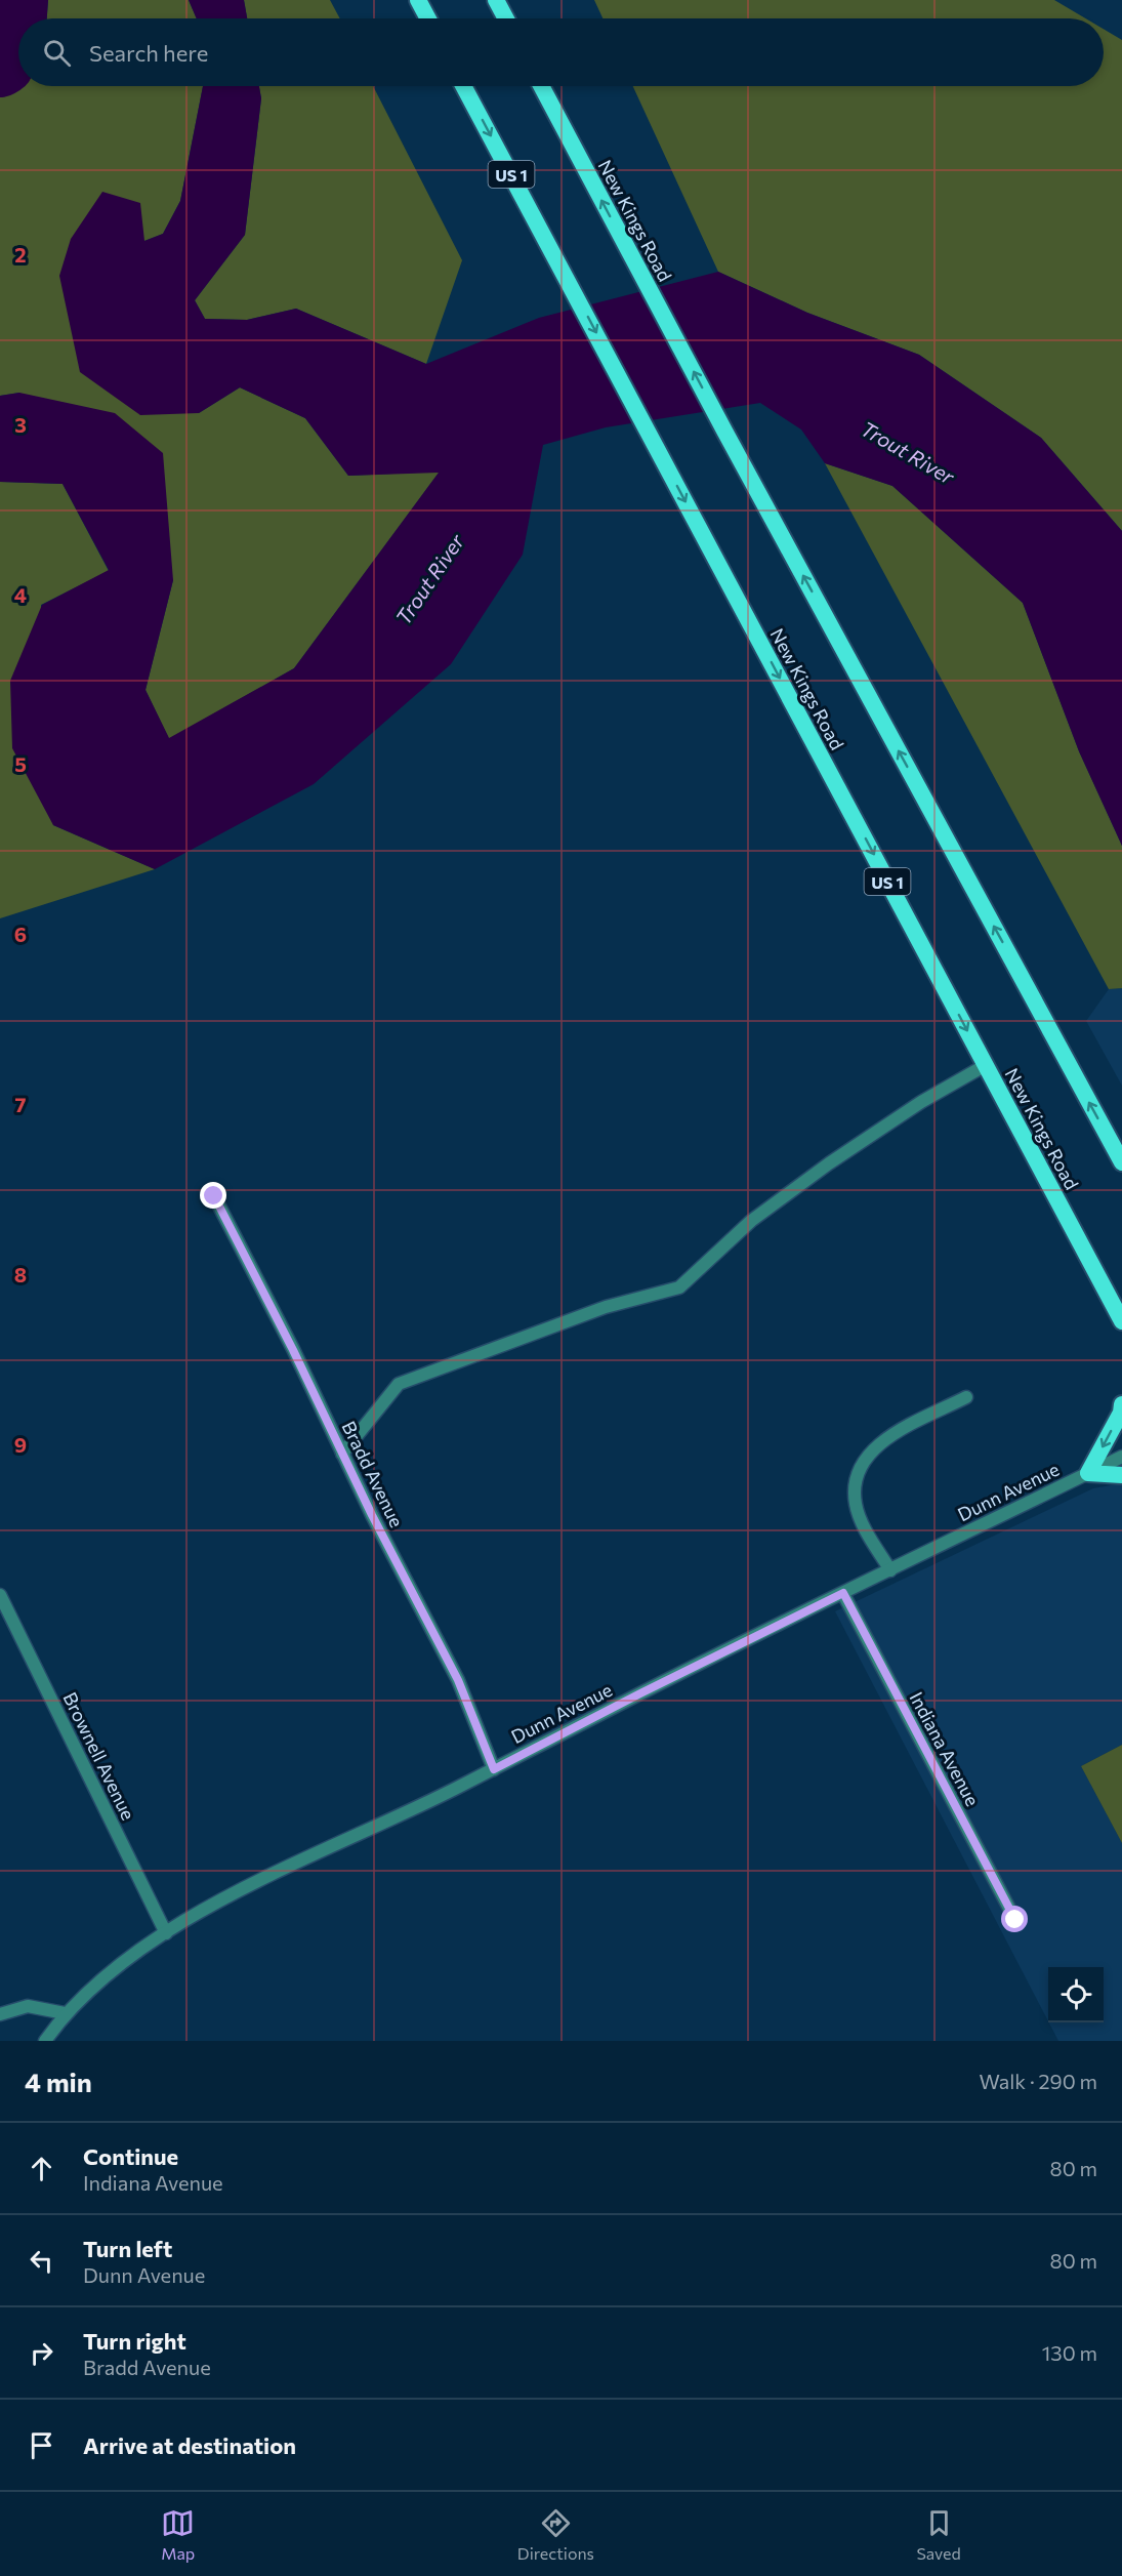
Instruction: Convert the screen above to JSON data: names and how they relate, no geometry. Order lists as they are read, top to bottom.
{
  "streets": {
    "highway": ["US 1", "New Kings Road"],
    "street": [
      "Bradd Avenue",
      "Dunn Avenue",
      "Indiana Avenue",
      "Brownell Avenue"
    ]
  },
  "crossings": [
    ["Bradd Avenue", "Dunn Avenue"],
    ["Dunn Avenue", "Indiana Avenue"],
    ["Dunn Avenue", "Brownell Avenue"]
  ],
  "water": ["Trout River"],
  "page": {
    "search": "Search here",
    "heading": ["4 min", "Walk · 290 m"],
    "list": [
      ["Continue", "Indiana Avenue", "80 m"],
      ["Turn left", "Dunn Avenue", "80 m"],
      ["Turn right", "Bradd Avenue", "130 m"],
      "Arrive at destination"
    ],
    "nav": ["Map", "Directions", "Saved"]
  },
  "grid": {
    "rows": [
      "2",
      "3",
      "4",
      "5",
      "6",
      "7",
      "8",
      "9"
    ]
  }
}
